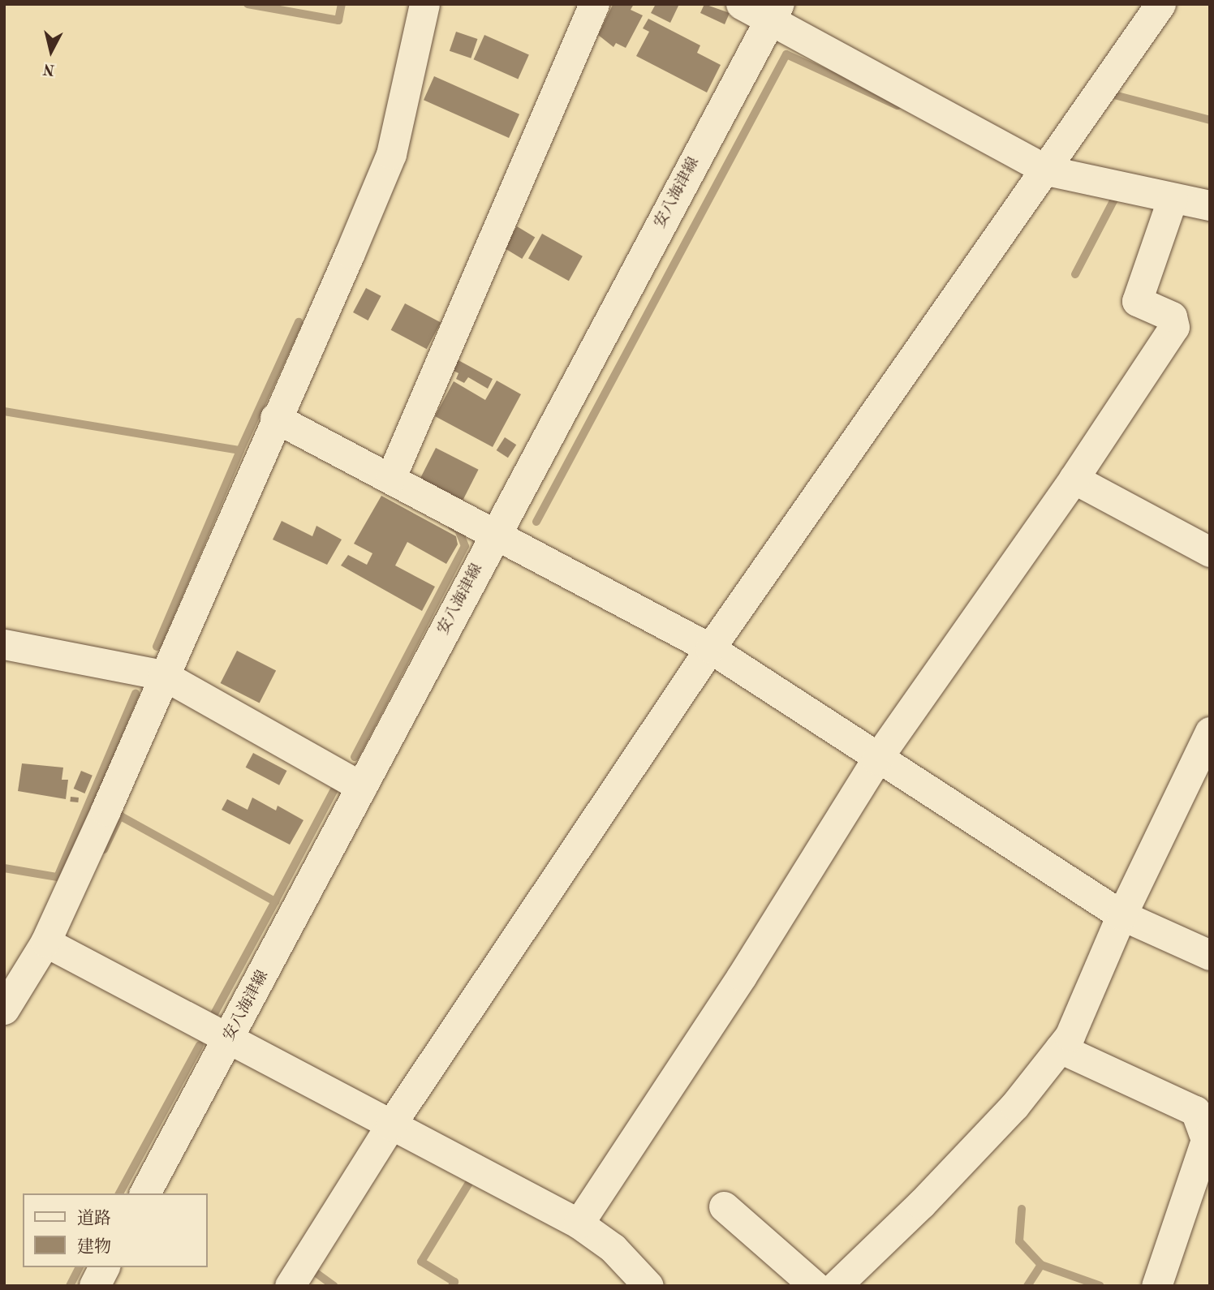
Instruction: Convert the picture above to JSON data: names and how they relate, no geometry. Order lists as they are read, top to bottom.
{
  "streets": {
    "main road": ["安八海津線"]
  },
  "legend": ["道路", "建物"],
  "north": "bottom"
}
